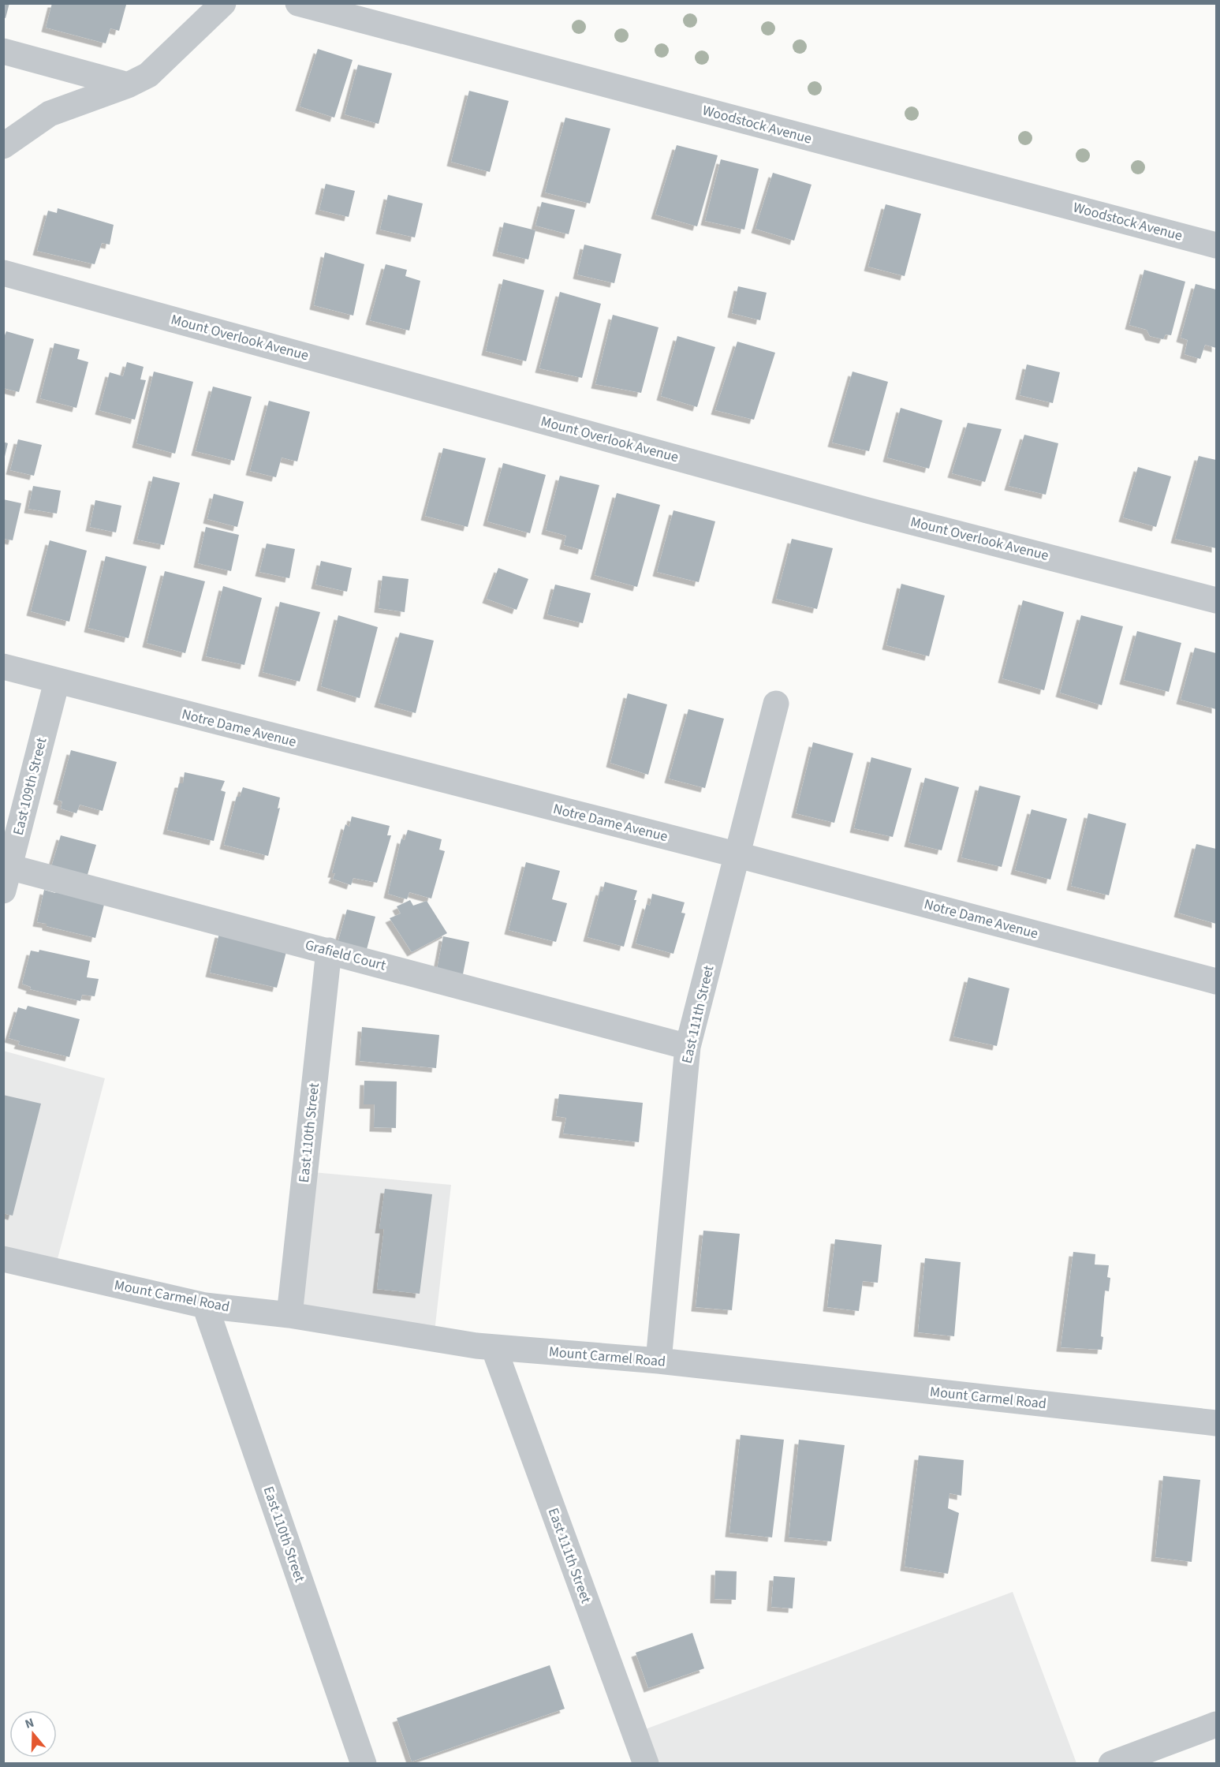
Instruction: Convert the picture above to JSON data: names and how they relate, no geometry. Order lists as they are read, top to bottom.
{
  "streets": {
    "street": [
      "Woodstock Avenue",
      "Mount Overlook Avenue",
      "Notre Dame Avenue",
      "East 109th Street",
      "Grafield Court",
      "East 111th Street",
      "East 110th Street",
      "Mount Carmel Road"
    ]
  },
  "crossings": [
    ["Notre Dame Avenue", "East 109th Street"],
    ["Notre Dame Avenue", "East 111th Street"],
    ["East 109th Street", "Grafield Court"],
    ["Grafield Court", "East 111th Street"],
    ["Grafield Court", "East 110th Street"],
    ["East 111th Street", "Mount Carmel Road"],
    ["East 110th Street", "Mount Carmel Road"]
  ],
  "north": "top"
}
